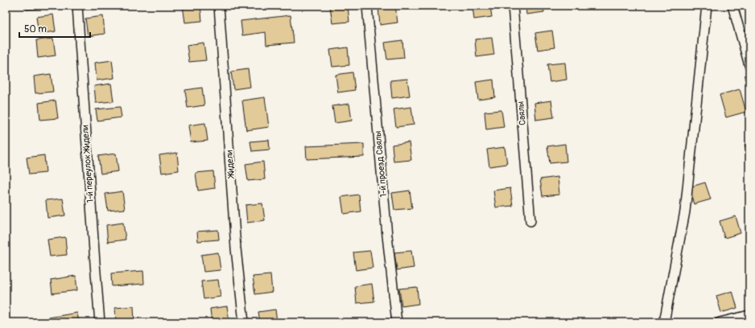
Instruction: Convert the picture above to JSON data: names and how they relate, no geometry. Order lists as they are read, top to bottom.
{
  "streets": {
    "street": [
      "Саялы",
      "1-й переулок Жидели",
      "Жидели",
      "1-й проезд Саялы"
    ]
  },
  "scale_bar": "50 m"
}
